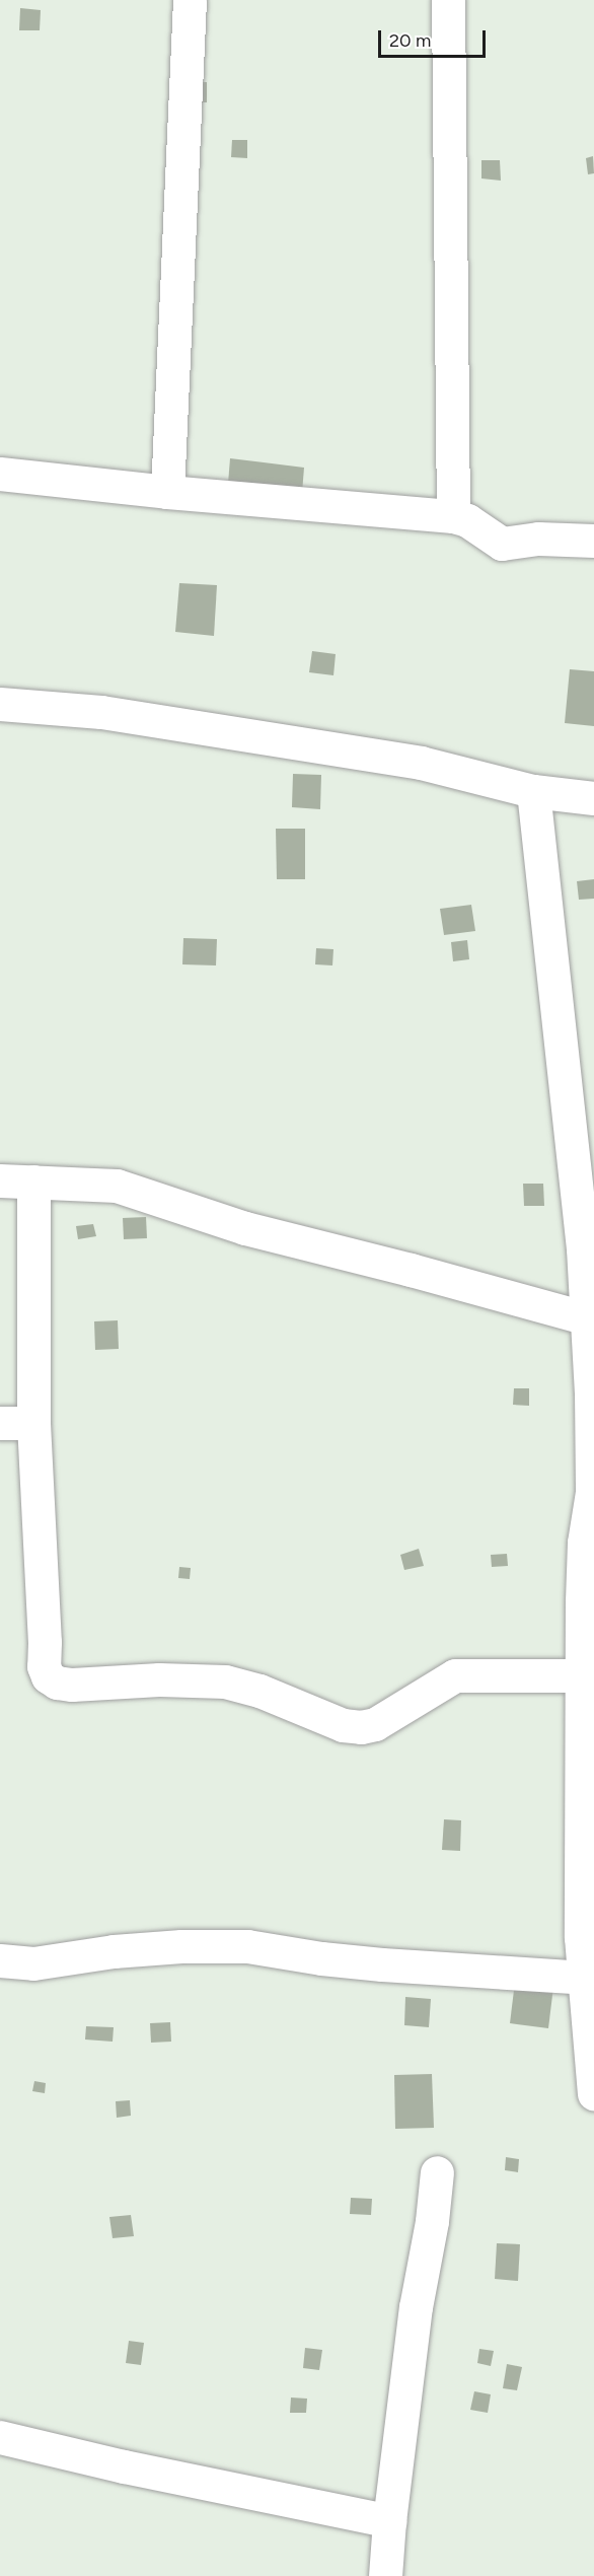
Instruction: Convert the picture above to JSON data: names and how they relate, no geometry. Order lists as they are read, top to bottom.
{
  "scale_bar": "20 m"
}
